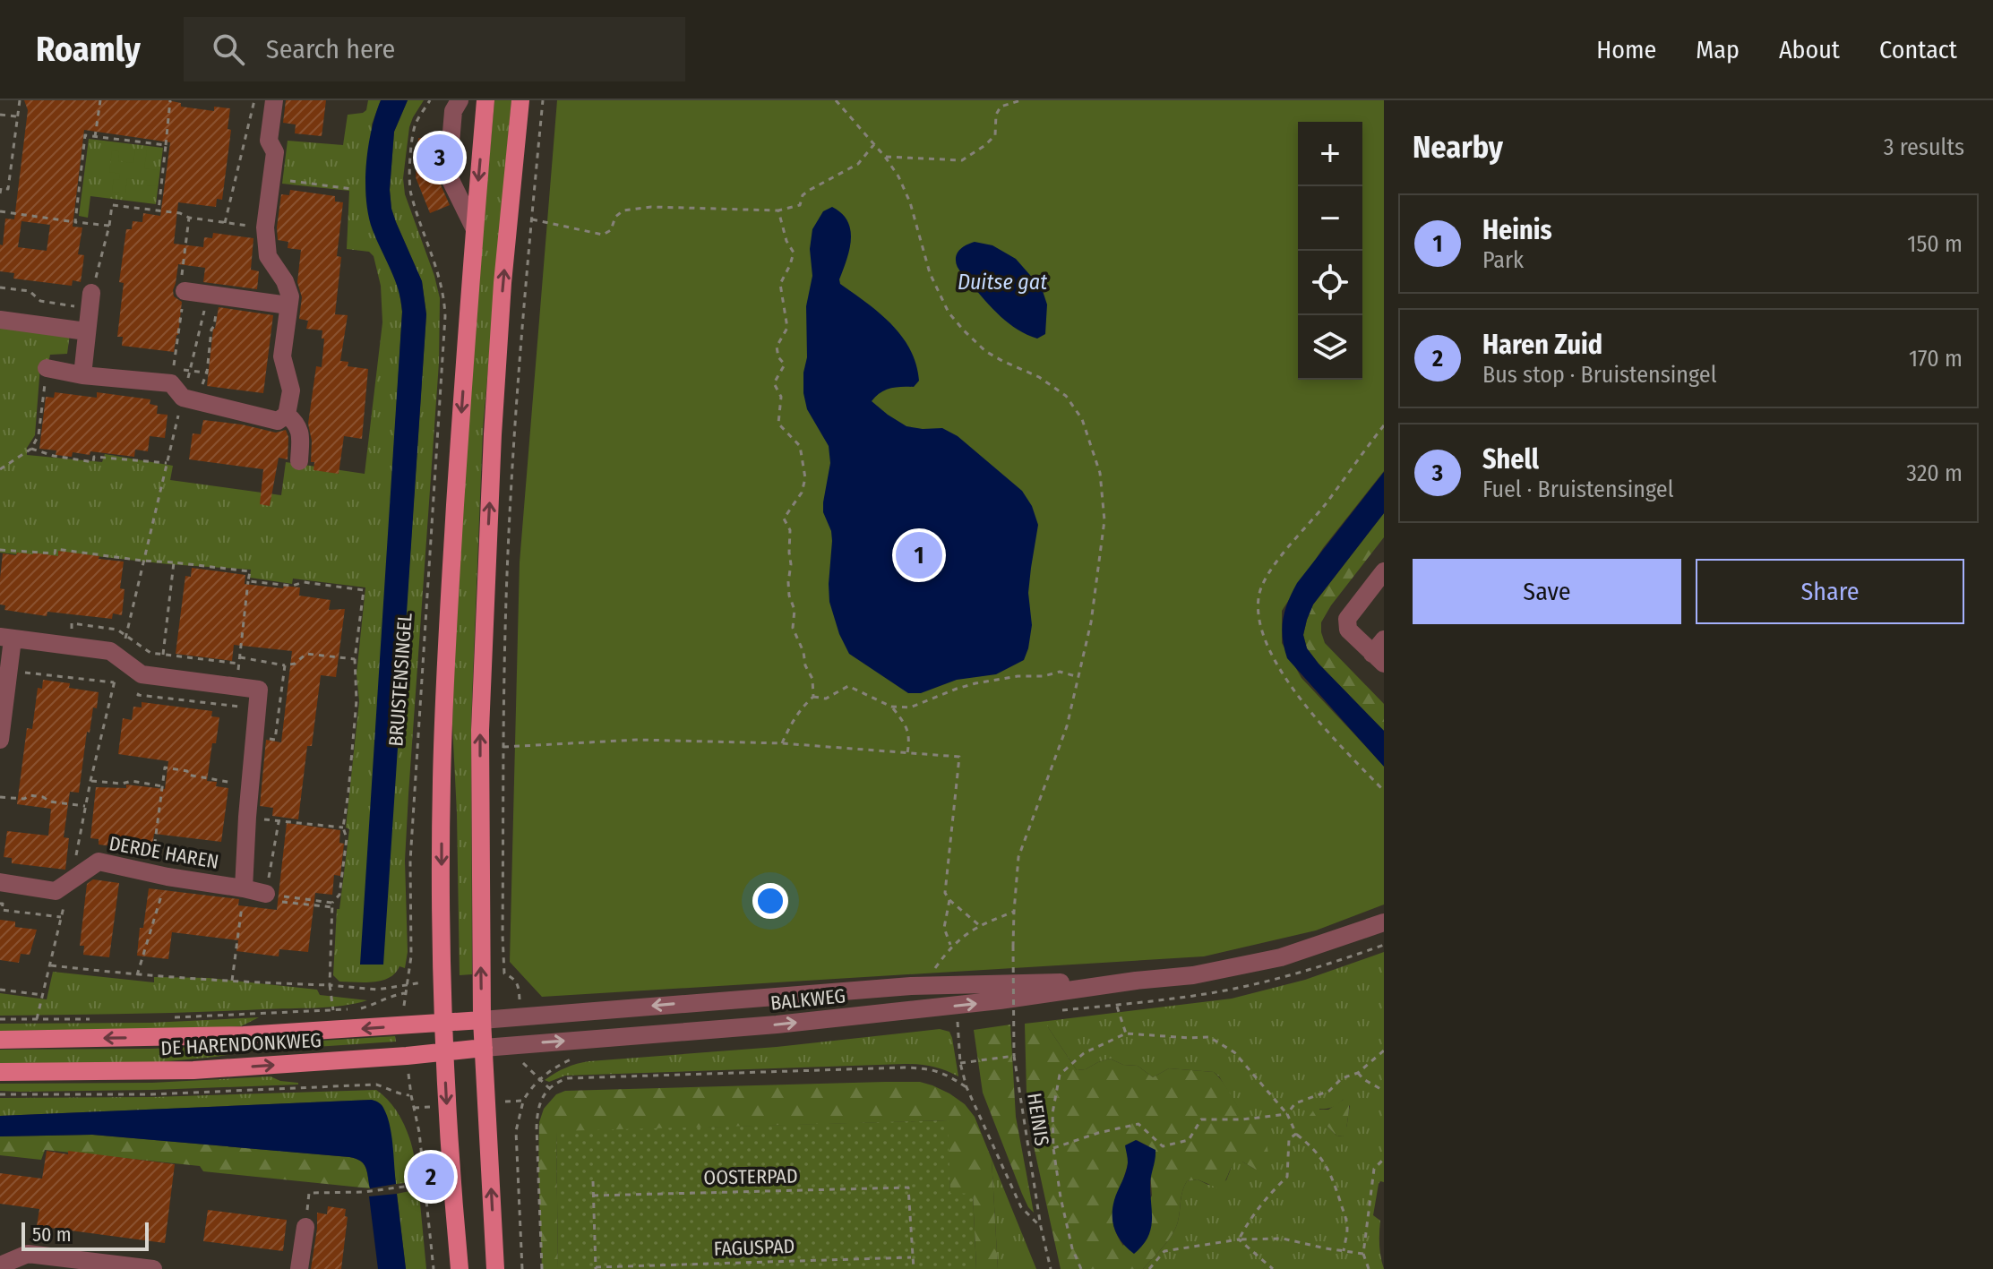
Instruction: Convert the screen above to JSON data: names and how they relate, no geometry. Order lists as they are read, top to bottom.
{
  "streets": {
    "main road": ["DE HARENDONKWEG"],
    "street": ["DERDE HAREN", "BALKWEG"],
    "path": [
      "BRUISTENSINGEL",
      "HEINIS",
      "OOSTERPAD",
      "FAGUSPAD"
    ]
  },
  "crossings": [
    ["BRUISTENSINGEL", "DE HARENDONKWEG"],
    ["BALKWEG", "DE HARENDONKWEG"],
    ["OOSTERPAD", "FAGUSPAD"]
  ],
  "water": ["Duitse gat"],
  "scale_bar": "50 m",
  "page": {
    "header": "Roamly",
    "search": "Search here",
    "nav": [
      "Home",
      "Map",
      "About",
      "Contact"
    ],
    "heading": ["Nearby", "3 results"],
    "map_buttons": ["+", "−"],
    "pins": ["3", "1", "2"],
    "list": [
      {
        "mark": "1",
        "name": "Heinis",
        "note": "Park",
        "value": "150 m"
      },
      {
        "mark": "2",
        "name": "Haren Zuid",
        "note": "Bus stop · Bruistensingel",
        "value": "170 m"
      },
      {
        "mark": "3",
        "name": "Shell",
        "note": "Fuel · Bruistensingel",
        "value": "320 m"
      }
    ],
    "buttons": ["Save", "Share"],
    "scale": "50 m"
  }
}
